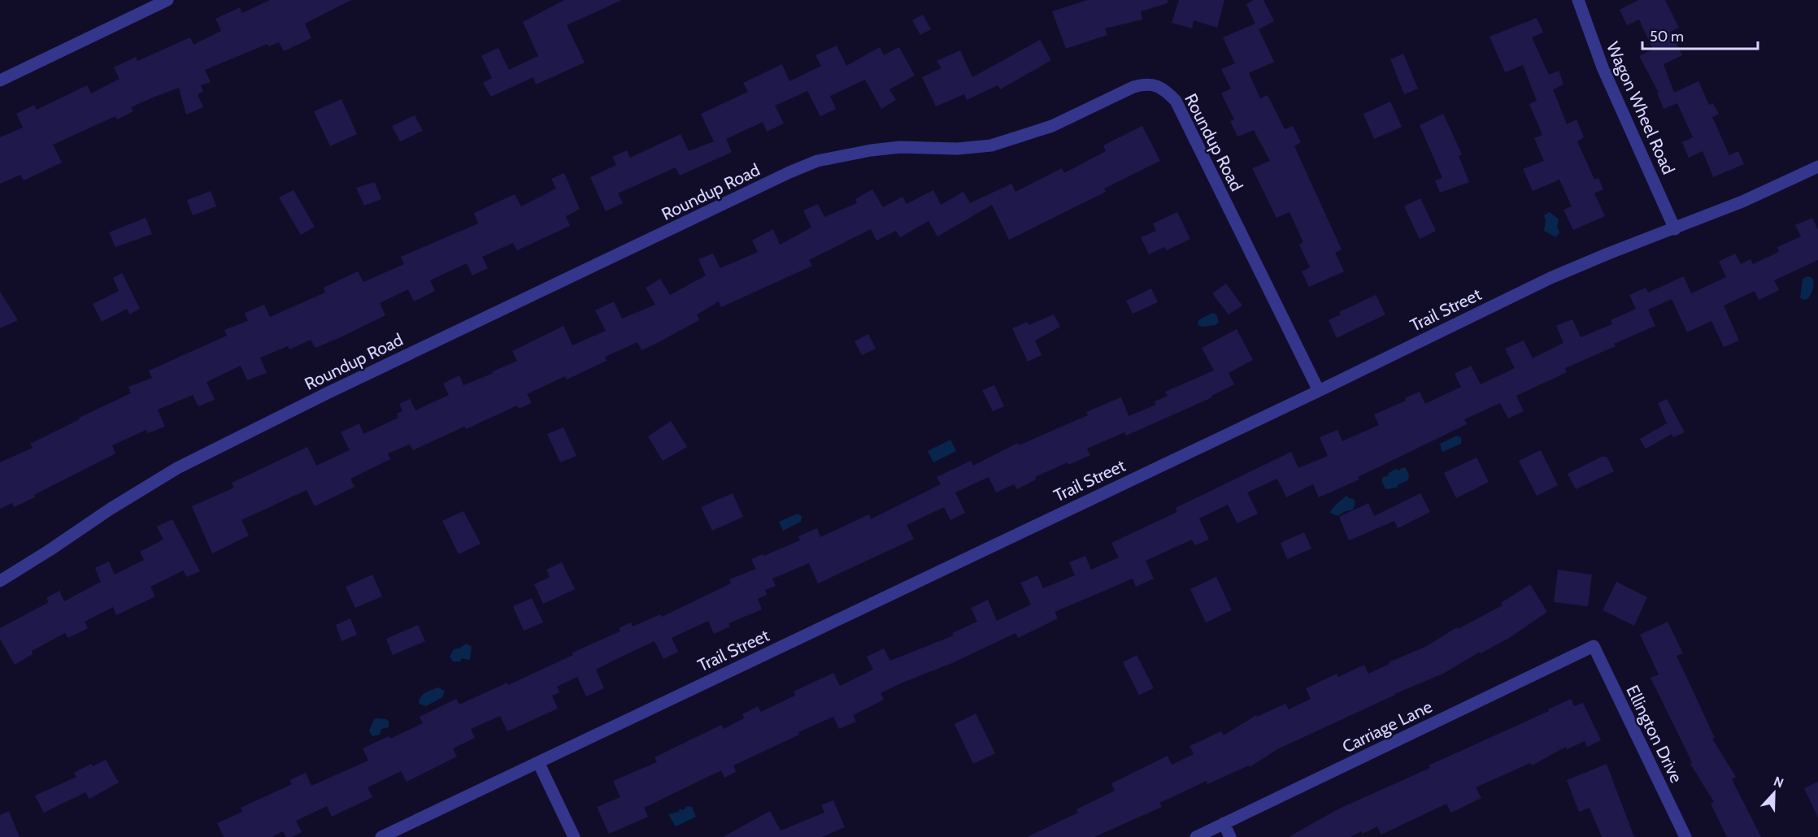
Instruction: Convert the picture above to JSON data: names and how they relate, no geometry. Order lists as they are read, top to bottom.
{
  "streets": {
    "street": [
      "Wagon Wheel Road",
      "Roundup Road",
      "Trail Street",
      "Carriage Lane",
      "Ellington Drive"
    ]
  },
  "crossings": [
    ["Wagon Wheel Road", "Trail Street"],
    ["Roundup Road", "Trail Street"],
    ["Carriage Lane", "Ellington Drive"]
  ],
  "scale_bar": "50 m",
  "north": "top"
}
